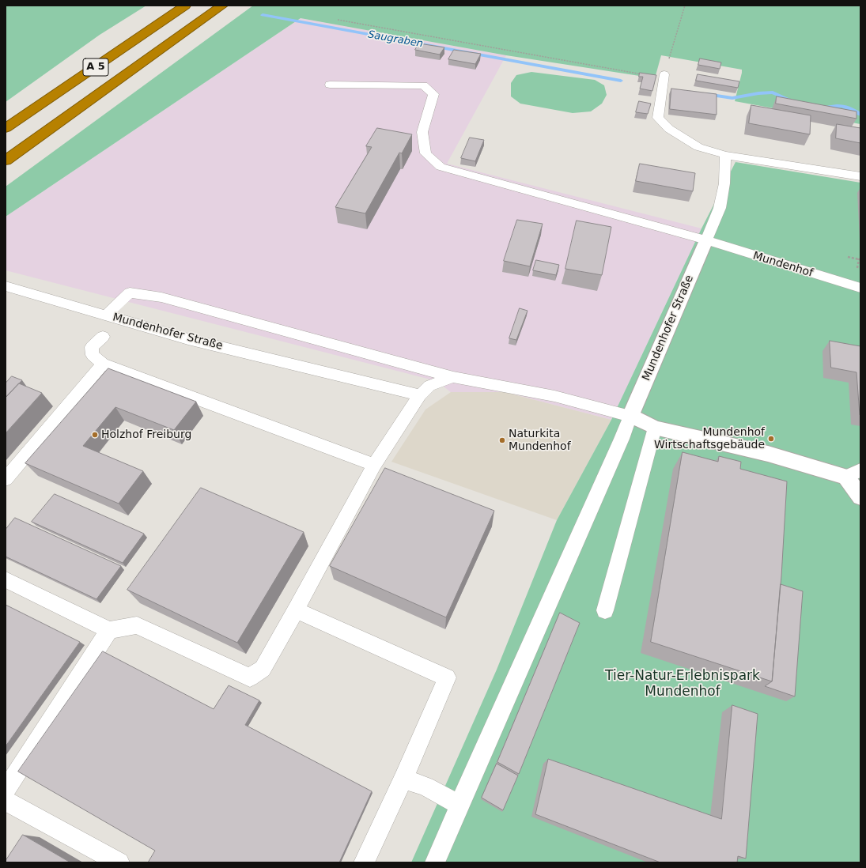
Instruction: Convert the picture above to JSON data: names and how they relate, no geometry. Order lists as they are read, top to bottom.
{
  "streets": {
    "highway": ["A 5"],
    "street": ["Mundenhofer Straße"],
    "lane": ["Mundenhof"]
  },
  "crossings": [
    ["Mundenhof", "Mundenhofer Straße"]
  ],
  "water": ["Saugraben"],
  "parks": ["Tier-Natur-Erlebnispark Mundenhof"],
  "places": ["Holzhof Freiburg", "Mundenhof Wirtschaftsgebäude", "Naturkita Mundenhof"]
}
